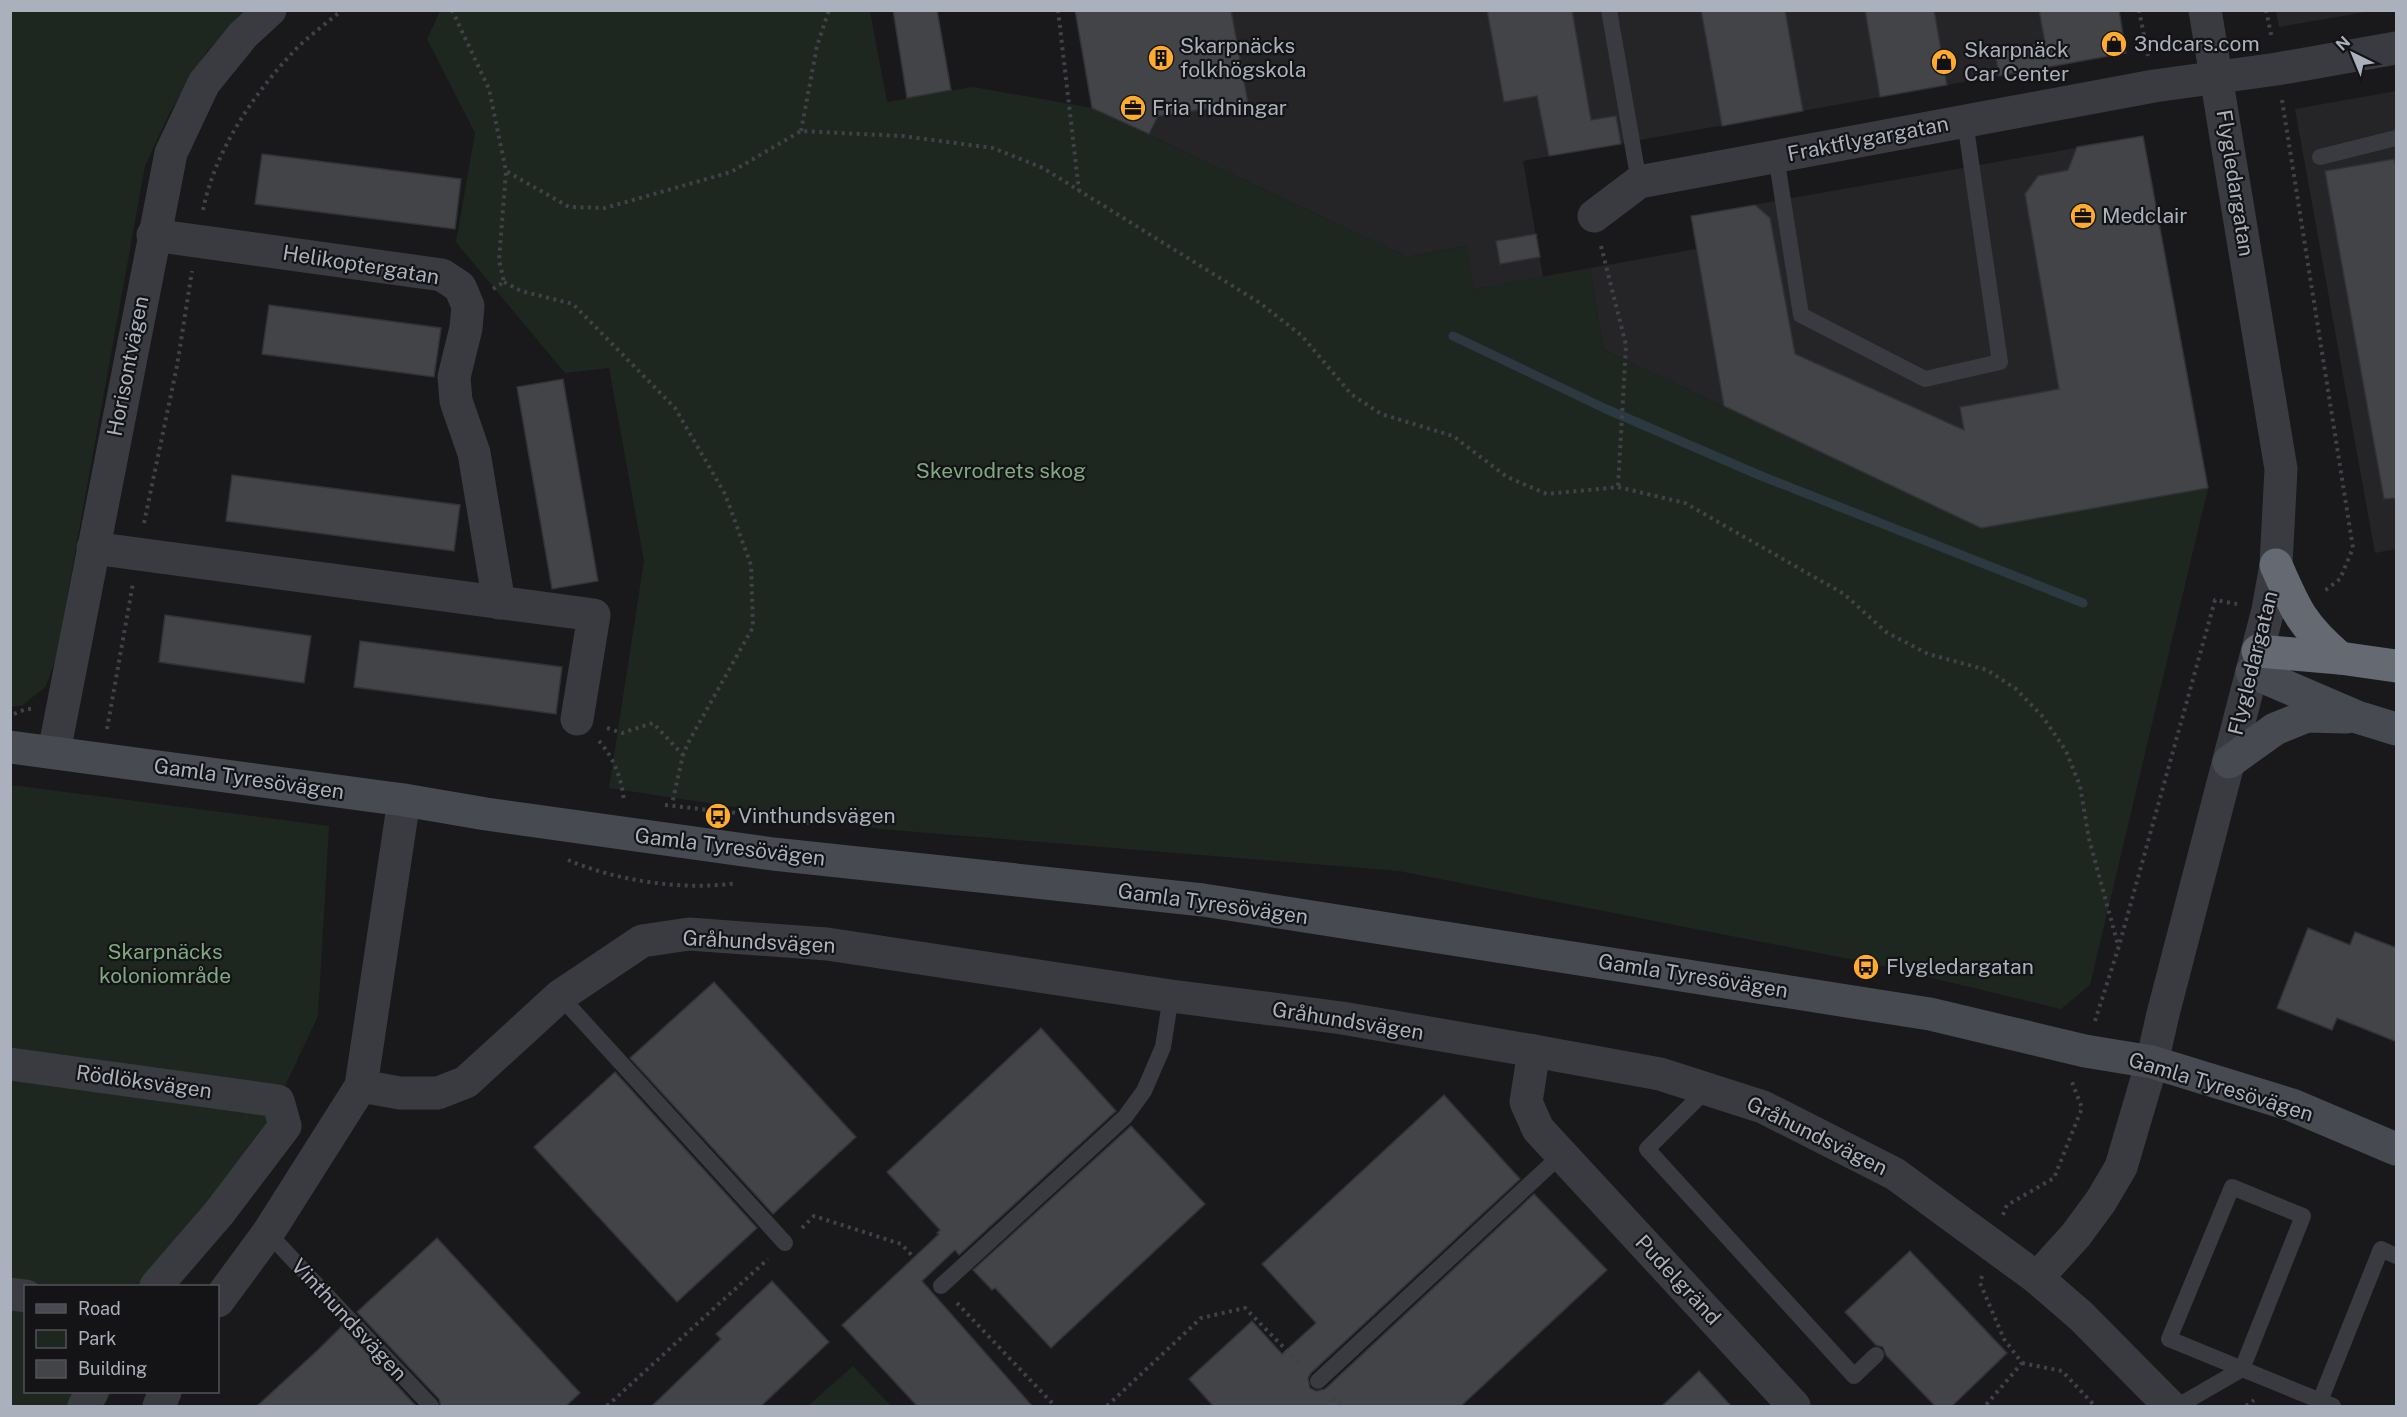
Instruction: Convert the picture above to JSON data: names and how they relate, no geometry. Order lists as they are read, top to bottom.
{
  "streets": {
    "street": [
      "Fraktflygargatan",
      "Flygledargatan",
      "Helikoptergatan",
      "Horisontvägen",
      "Gamla Tyresövägen",
      "Gråhundsvägen",
      "Rödlöksvägen",
      "Pudelgränd"
    ],
    "lane": ["Vinthundsvägen"]
  },
  "crossings": [
    ["Fraktflygargatan", "Flygledargatan"],
    ["Flygledargatan", "Gamla Tyresövägen"],
    ["Flygledargatan", "Gråhundsvägen"],
    ["Helikoptergatan", "Horisontvägen"],
    ["Horisontvägen", "Gamla Tyresövägen"],
    ["Gråhundsvägen", "Pudelgränd"]
  ],
  "parks": ["Skevrodrets skog", "Skarpnäcks koloniområde"],
  "places": {
    "shop": ["3ndcars.com", "Skarpnäck Car Center"],
    "building": ["Skarpnäcks folkhögskola"],
    "office": ["Fria Tidningar", "Medclair"],
    "bus stop": ["Vinthundsvägen", "Flygledargatan"]
  },
  "legend": ["Road", "Park", "Building"],
  "north": "top left"
}
